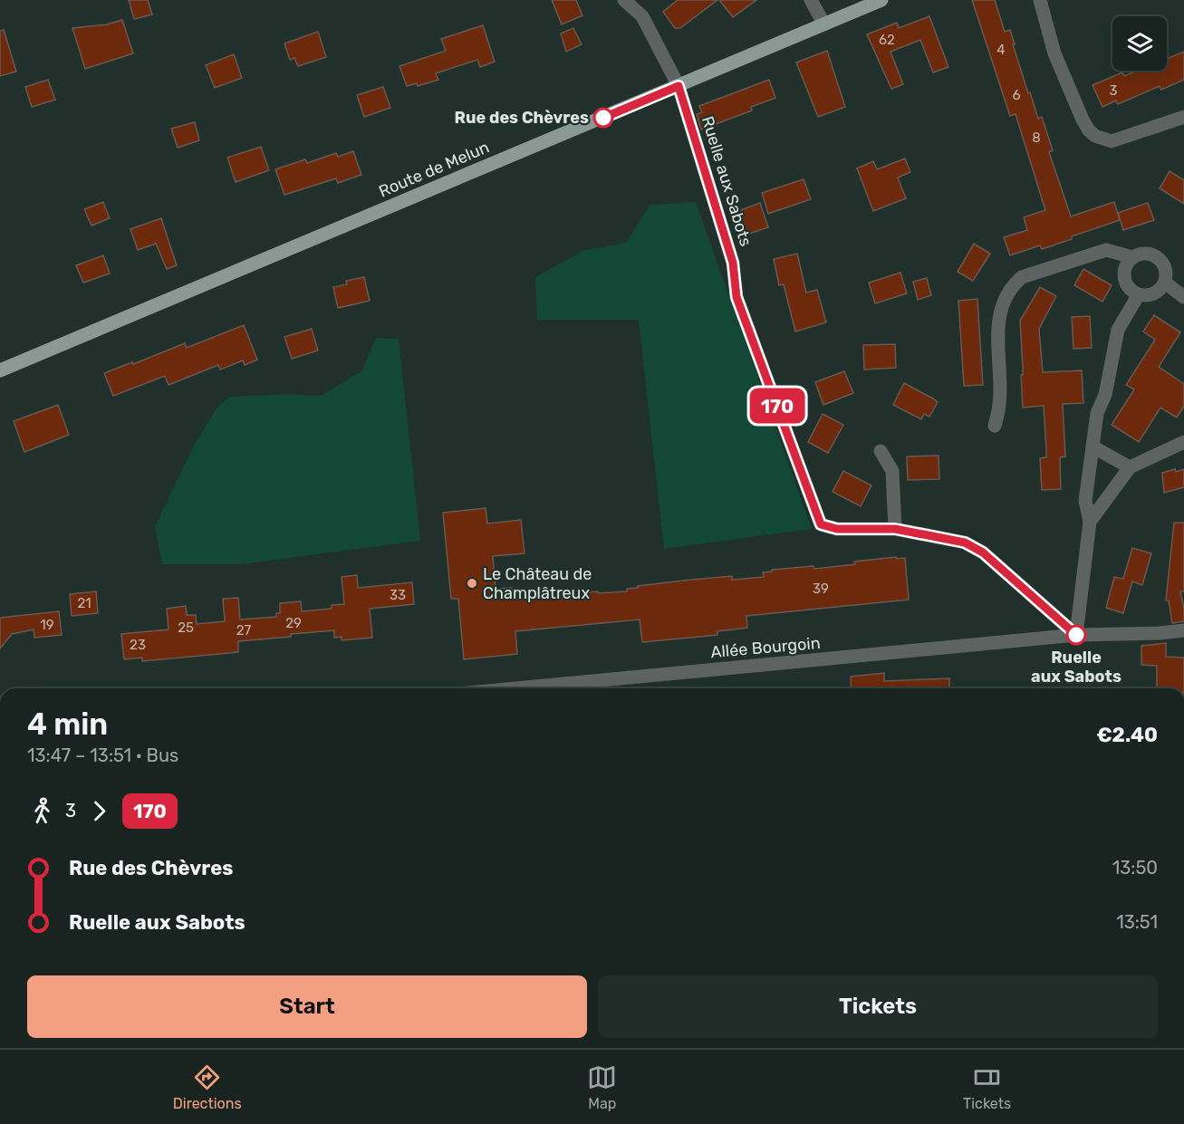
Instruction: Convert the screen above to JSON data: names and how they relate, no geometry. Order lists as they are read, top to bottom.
{
  "streets": {
    "main road": ["Route de Melun"],
    "street": ["Ruelle aux Sabots", "Allée Bourgoin"]
  },
  "crossings": [
    ["Route de Melun", "Ruelle aux Sabots"],
    ["Ruelle aux Sabots", "Allée Bourgoin"]
  ],
  "places": ["Rue des Chèvres", "Le Château de Champlâtreux", "Ruelle aux Sabots"],
  "lines": ["bus line 170"],
  "house_numbers": [
    "62",
    "4",
    "3",
    "6",
    "8",
    "39",
    "33",
    "21",
    "29",
    "19",
    "25",
    "27",
    "23"
  ],
  "page": {
    "on_map": "170",
    "heading": ["4 min", "13:47 – 13:51 · Bus", "€2.40"],
    "legs": ["3", "170"],
    "list": [
      {
        "name": "Rue des Chèvres",
        "value": "13:50"
      },
      {
        "name": "Ruelle aux Sabots",
        "value": "13:51"
      }
    ],
    "buttons": ["Start", "Tickets"],
    "tabs": ["Directions", "Map", "Tickets"]
  }
}
